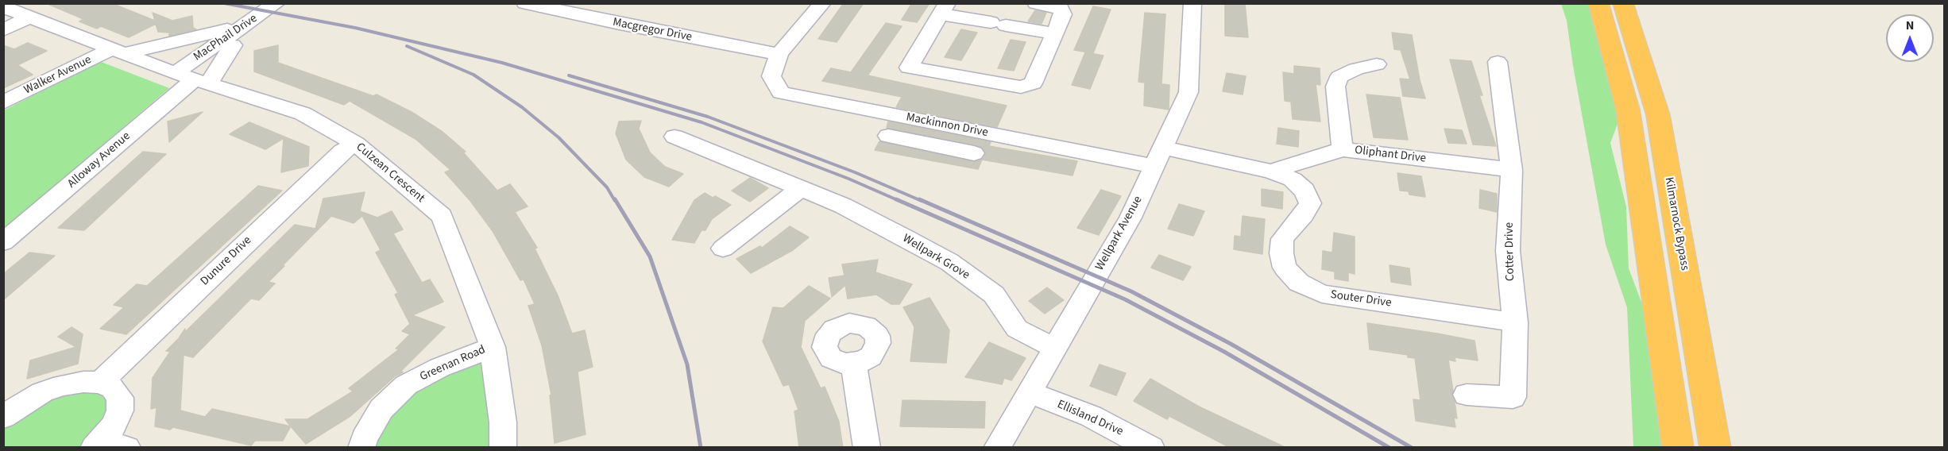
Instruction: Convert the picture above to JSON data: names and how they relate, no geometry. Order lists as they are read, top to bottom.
{
  "streets": {
    "highway": ["Kilmarnock Bypass"],
    "street": [
      "Macgregor Drive",
      "MacPhail Drive",
      "Walker Avenue",
      "Mackinnon Drive",
      "Oliphant Drive",
      "Alloway Avenue",
      "Culzean Crescent",
      "Wellpark Avenue",
      "Cotter Drive",
      "Wellpark Grove",
      "Dunure Drive",
      "Souter Drive",
      "Greenan Road",
      "Ellisland Drive"
    ]
  },
  "crossings": [
    ["Macgregor Drive", "Mackinnon Drive"],
    ["MacPhail Drive", "Culzean Crescent"],
    ["Walker Avenue", "Alloway Avenue"],
    ["Walker Avenue", "Culzean Crescent"],
    ["Mackinnon Drive", "Oliphant Drive"],
    ["Mackinnon Drive", "Wellpark Avenue"],
    ["Mackinnon Drive", "Souter Drive"],
    ["Oliphant Drive", "Cotter Drive"],
    ["Oliphant Drive", "Souter Drive"],
    ["Alloway Avenue", "Culzean Crescent"],
    ["Culzean Crescent", "Dunure Drive"],
    ["Culzean Crescent", "Greenan Road"],
    ["Wellpark Avenue", "Wellpark Grove"],
    ["Wellpark Avenue", "Ellisland Drive"],
    ["Cotter Drive", "Souter Drive"]
  ],
  "north": "top"
}
